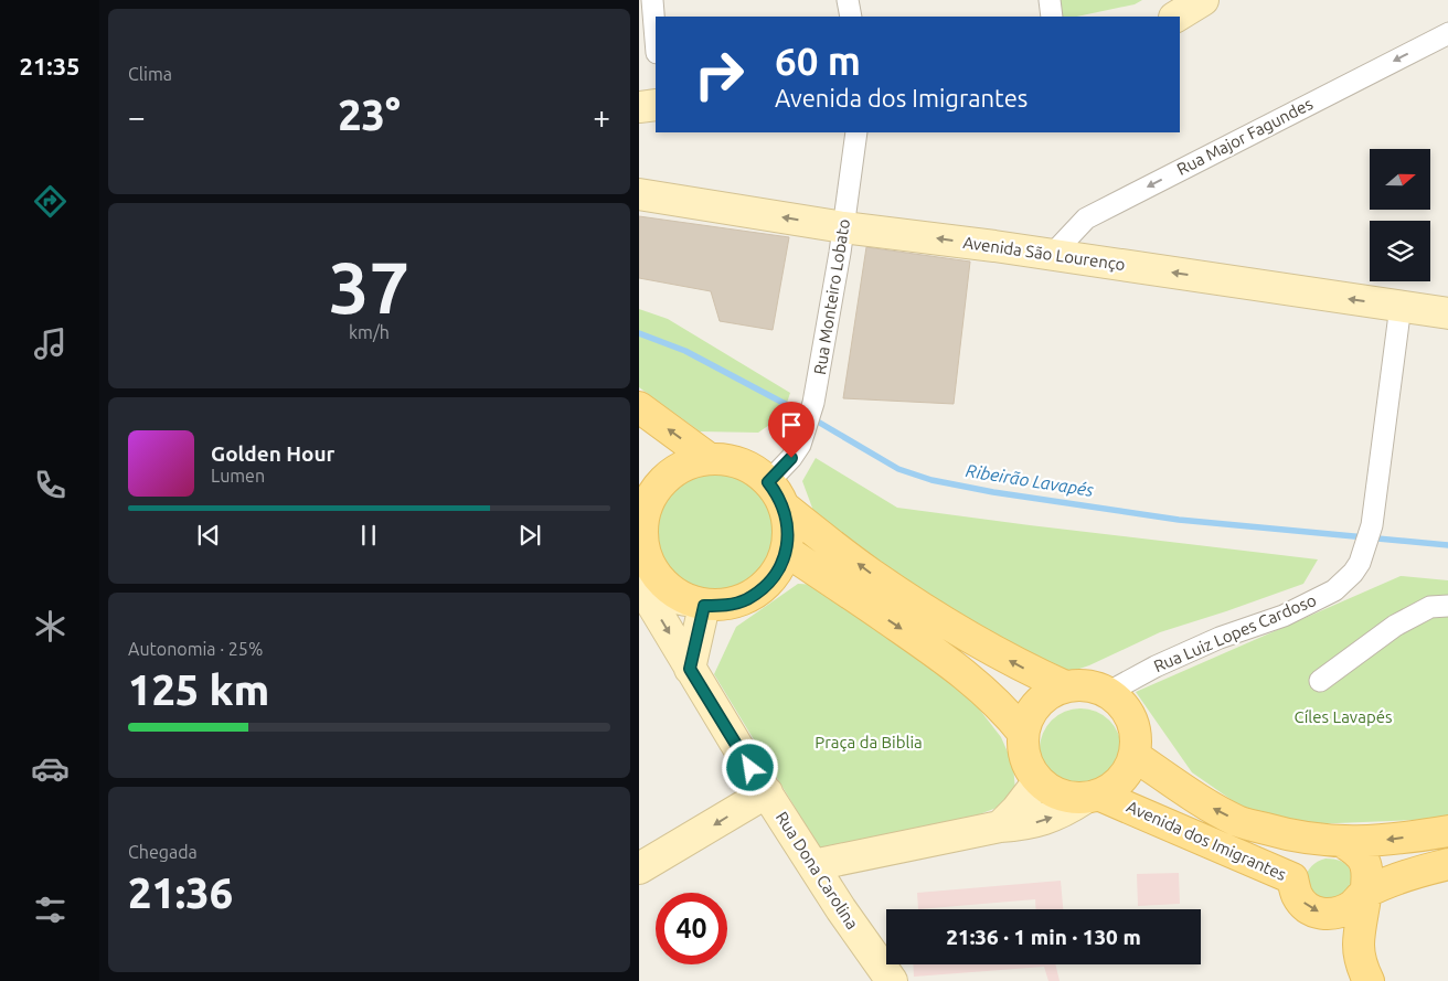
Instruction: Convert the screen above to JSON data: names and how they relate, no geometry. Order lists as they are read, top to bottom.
{
  "streets": {
    "main road": ["Avenida dos Imigrantes"],
    "street": [
      "Rua Major Fagundes",
      "Avenida São Lourenço",
      "Rua Monteiro Lobato",
      "Rua Luiz Lopes Cardoso",
      "Rua Dona Carolina"
    ]
  },
  "crossings": [
    ["Rua Major Fagundes", "Avenida São Lourenço"],
    ["Avenida São Lourenço", "Rua Monteiro Lobato"],
    ["Avenida São Lourenço", "Rua Luiz Lopes Cardoso"],
    ["Rua Monteiro Lobato", "Rua Dona Carolina"],
    ["Rua Luiz Lopes Cardoso", "Avenida dos Imigrantes"]
  ],
  "one_way": ["Rua Major Fagundes", "Avenida São Lourenço"],
  "water": ["Ribeirão Lavapés"],
  "parks": ["Cíles Lavapés", "Praça da Biblia"],
  "north": "right",
  "page": {
    "tabs": "21:35",
    "tile": [
      "Clima",
      ["37", "km/h"],
      ["Autonomia · 25%", "125 km"],
      ["Chegada", "21:36"]
    ],
    "turn": ["60 m", "Avenida dos Imigrantes"],
    "heat": ["−", "23°", "+"],
    "song": ["Golden Hour", "Lumen"],
    "limit": "40",
    "trip": "21:36 · 1 min · 130 m"
  }
}
